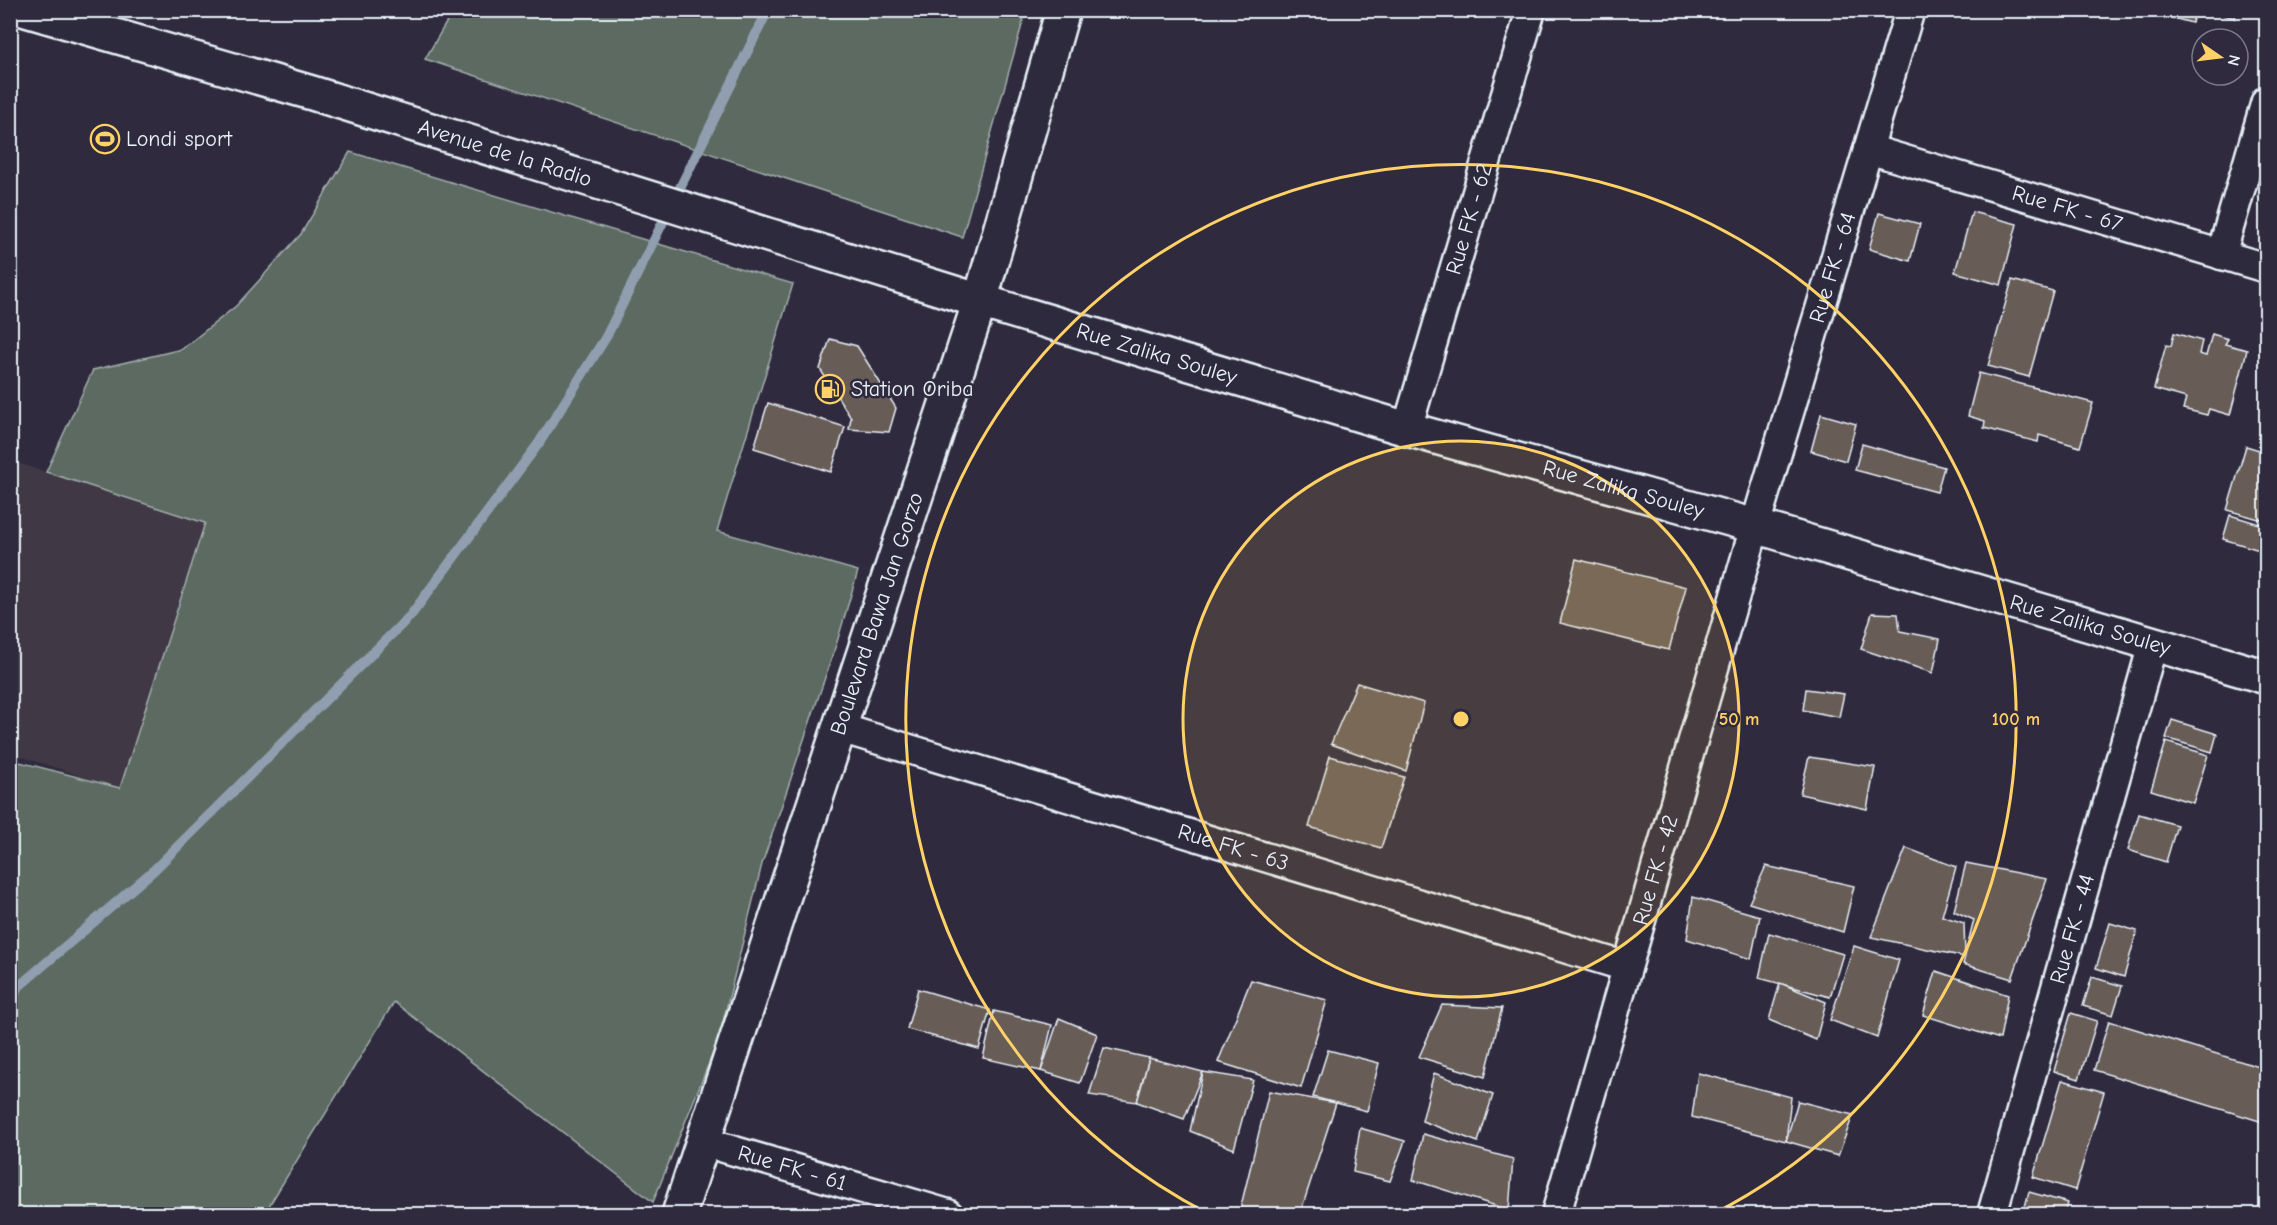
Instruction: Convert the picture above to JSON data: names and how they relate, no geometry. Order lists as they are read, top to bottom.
{
  "streets": {
    "street": [
      "Avenue de la Radio",
      "Rue FK - 67",
      "Rue FK - 62",
      "Rue FK - 64",
      "Rue Zalika Souley",
      "Boulevard Bawa Jan Gorzo",
      "Rue FK - 63",
      "Rue FK - 42",
      "Rue FK - 44",
      "Rue FK - 61"
    ]
  },
  "crossings": [
    ["Avenue de la Radio", "Rue Zalika Souley"],
    ["Avenue de la Radio", "Boulevard Bawa Jan Gorzo"],
    ["Rue FK - 67", "Rue FK - 64"],
    ["Rue FK - 62", "Rue Zalika Souley"],
    ["Rue FK - 64", "Rue Zalika Souley"],
    ["Rue FK - 64", "Rue FK - 42"],
    ["Rue Zalika Souley", "Boulevard Bawa Jan Gorzo"],
    ["Rue Zalika Souley", "Rue FK - 42"],
    ["Rue Zalika Souley", "Rue FK - 44"],
    ["Boulevard Bawa Jan Gorzo", "Rue FK - 63"],
    ["Boulevard Bawa Jan Gorzo", "Rue FK - 61"],
    ["Rue FK - 63", "Rue FK - 42"]
  ],
  "places": {
    "sports": ["Londi sport"],
    "fuel station": ["Station Oriba"]
  },
  "north": "right",
  "rings": ["50 m", "100 m"]
}
